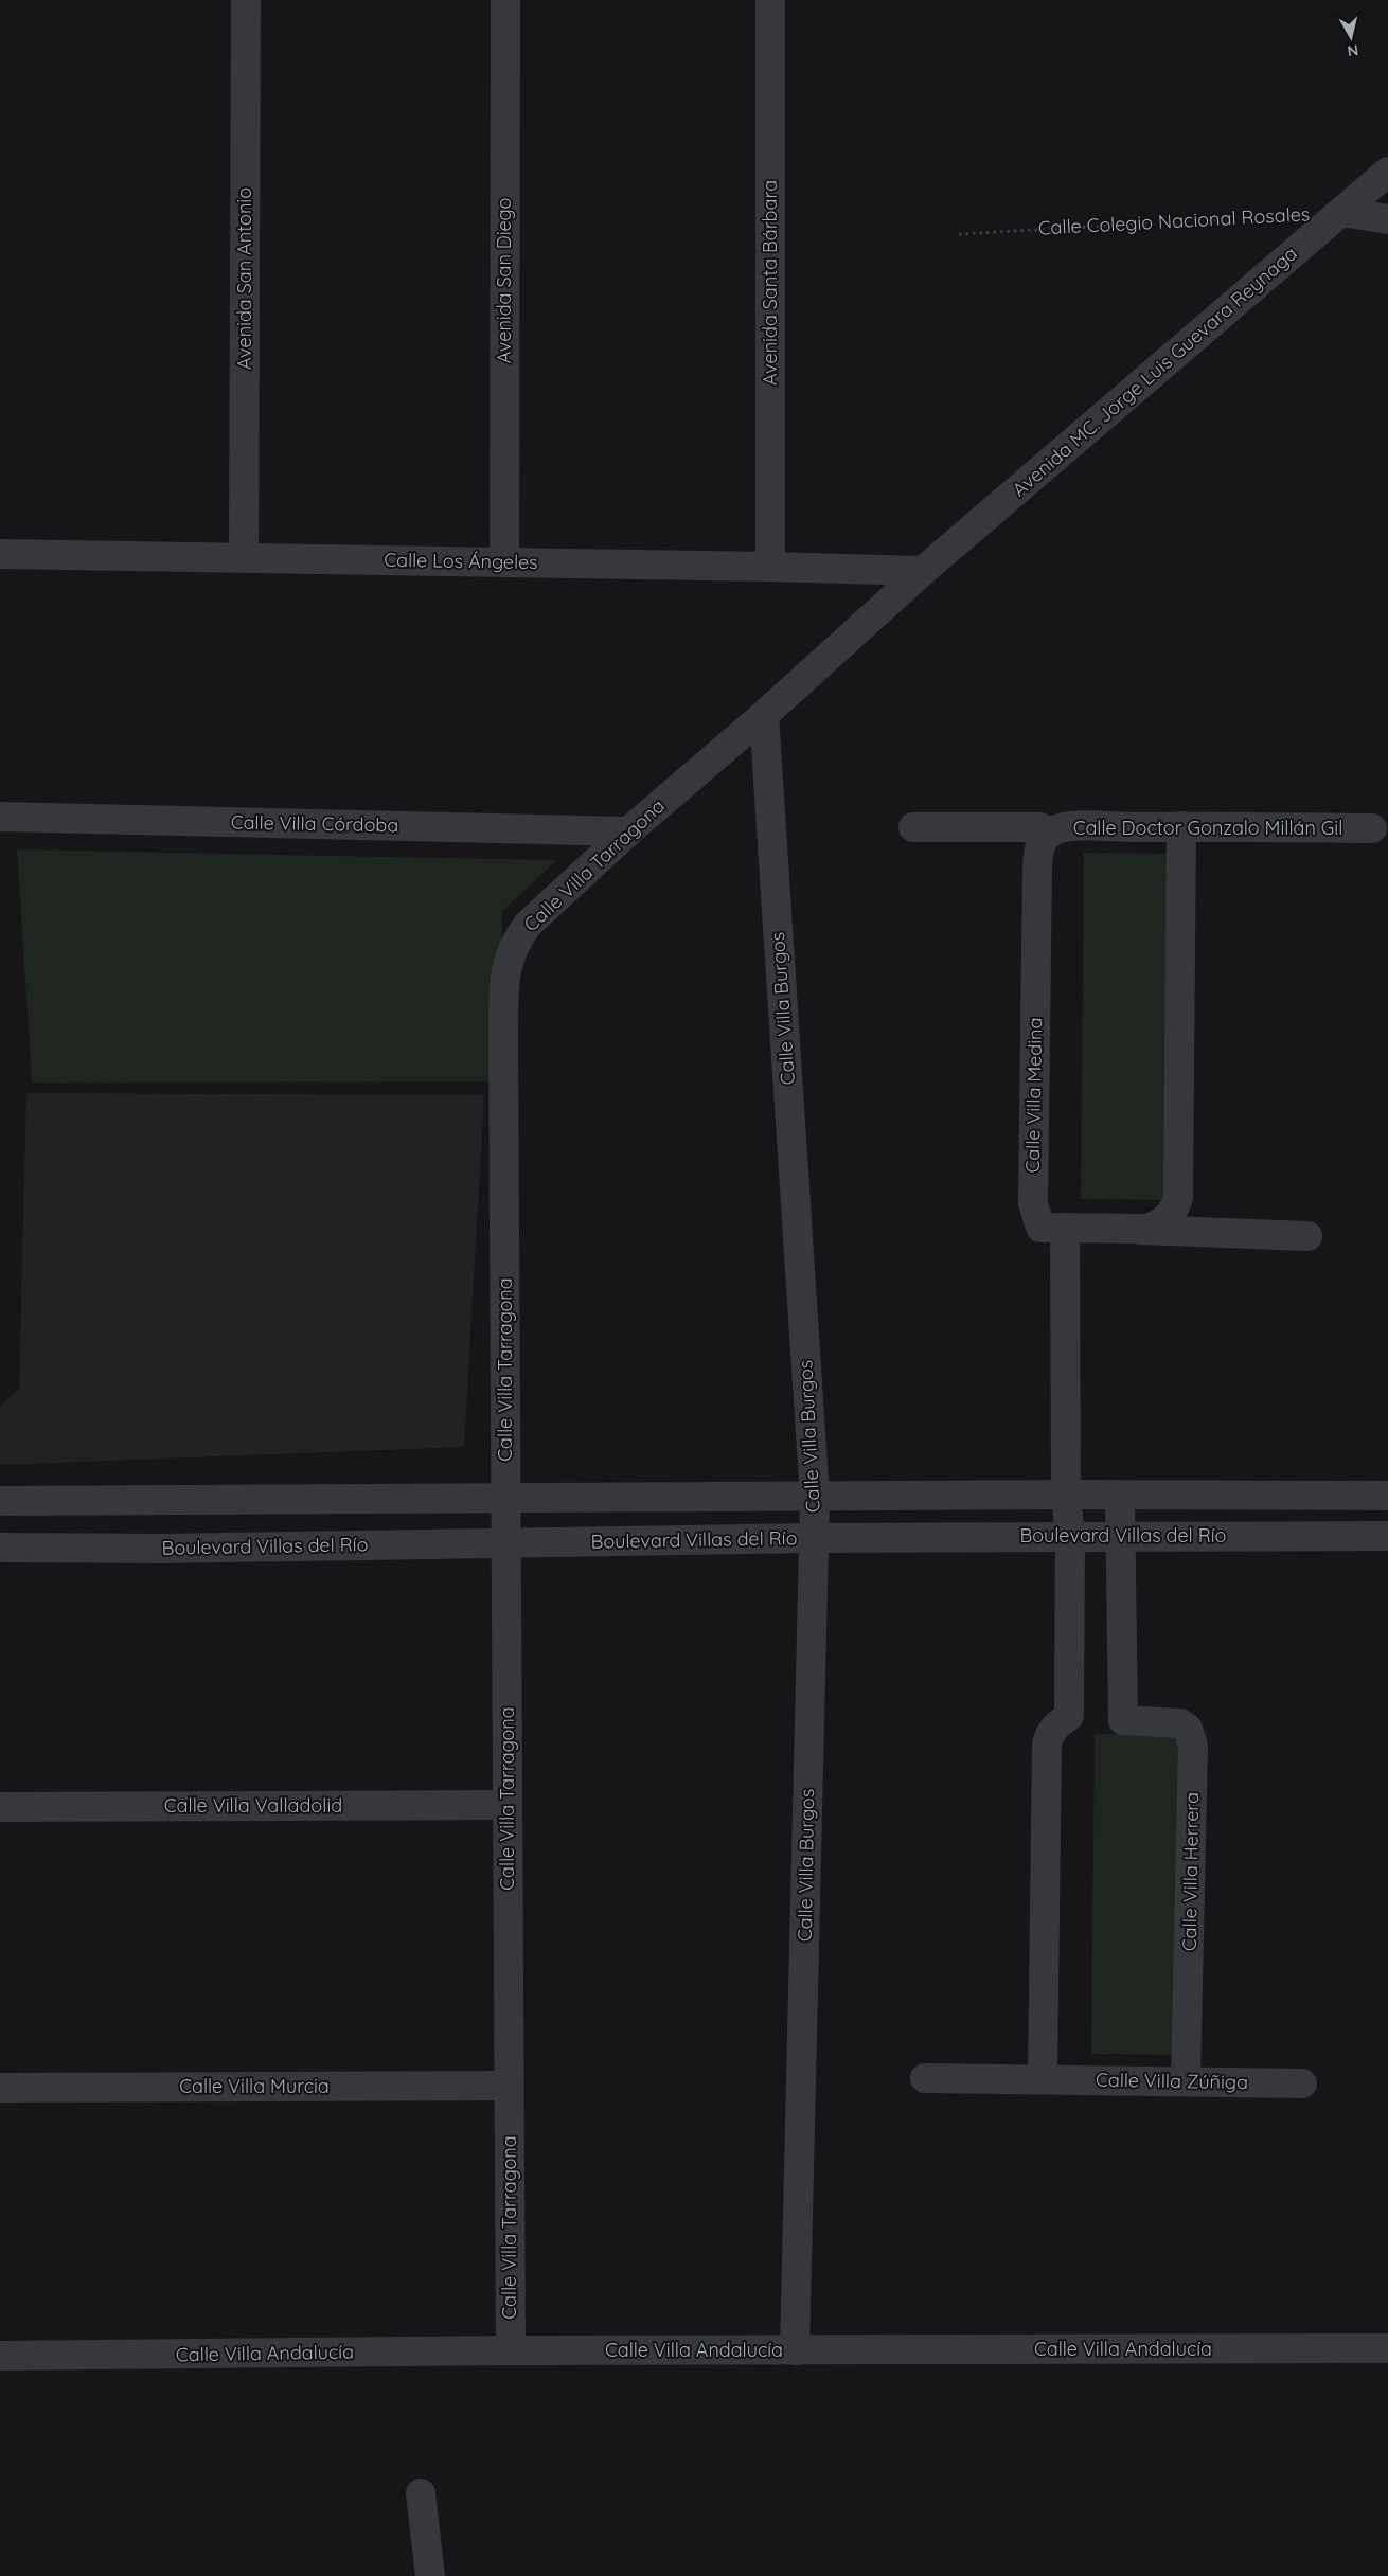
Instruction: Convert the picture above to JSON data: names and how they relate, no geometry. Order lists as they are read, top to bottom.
{
  "streets": {
    "street": [
      "Avenida San Antonio",
      "Avenida San Diego",
      "Avenida Santa Bárbara",
      "Avenida MC. Jorge Luis Guevara Reynaga",
      "Calle Los Ángeles",
      "Calle Villa Córdoba",
      "Calle Doctor Gonzalo Millán Gil",
      "Calle Villa Tarragona",
      "Calle Villa Burgos",
      "Calle Villa Medina",
      "Boulevard Villas del Río",
      "Calle Villa Valladolid",
      "Calle Villa Herrera",
      "Calle Villa Zúñiga",
      "Calle Villa Murcia",
      "Calle Villa Andalucía"
    ],
    "path": ["Calle Colegio Nacional Rosales"]
  },
  "crossings": [
    ["Calle Colegio Nacional Rosales", "Avenida MC. Jorge Luis Guevara Reynaga"],
    ["Avenida San Antonio", "Calle Los Ángeles"],
    ["Avenida San Diego", "Calle Los Ángeles"],
    ["Avenida Santa Bárbara", "Calle Los Ángeles"],
    ["Avenida MC. Jorge Luis Guevara Reynaga", "Calle Los Ángeles"],
    ["Avenida MC. Jorge Luis Guevara Reynaga", "Calle Villa Tarragona"],
    ["Calle Los Ángeles", "Calle Villa Tarragona"],
    ["Calle Villa Córdoba", "Calle Villa Tarragona"],
    ["Calle Doctor Gonzalo Millán Gil", "Calle Villa Medina"],
    ["Calle Villa Tarragona", "Calle Villa Burgos"],
    ["Calle Villa Tarragona", "Boulevard Villas del Río"],
    ["Calle Villa Tarragona", "Calle Villa Valladolid"],
    ["Calle Villa Tarragona", "Calle Villa Murcia"],
    ["Calle Villa Tarragona", "Calle Villa Andalucía"],
    ["Calle Villa Burgos", "Boulevard Villas del Río"],
    ["Calle Villa Burgos", "Calle Villa Andalucía"],
    ["Boulevard Villas del Río", "Calle Villa Herrera"],
    ["Calle Villa Herrera", "Calle Villa Zúñiga"]
  ],
  "north": "bottom"
}
